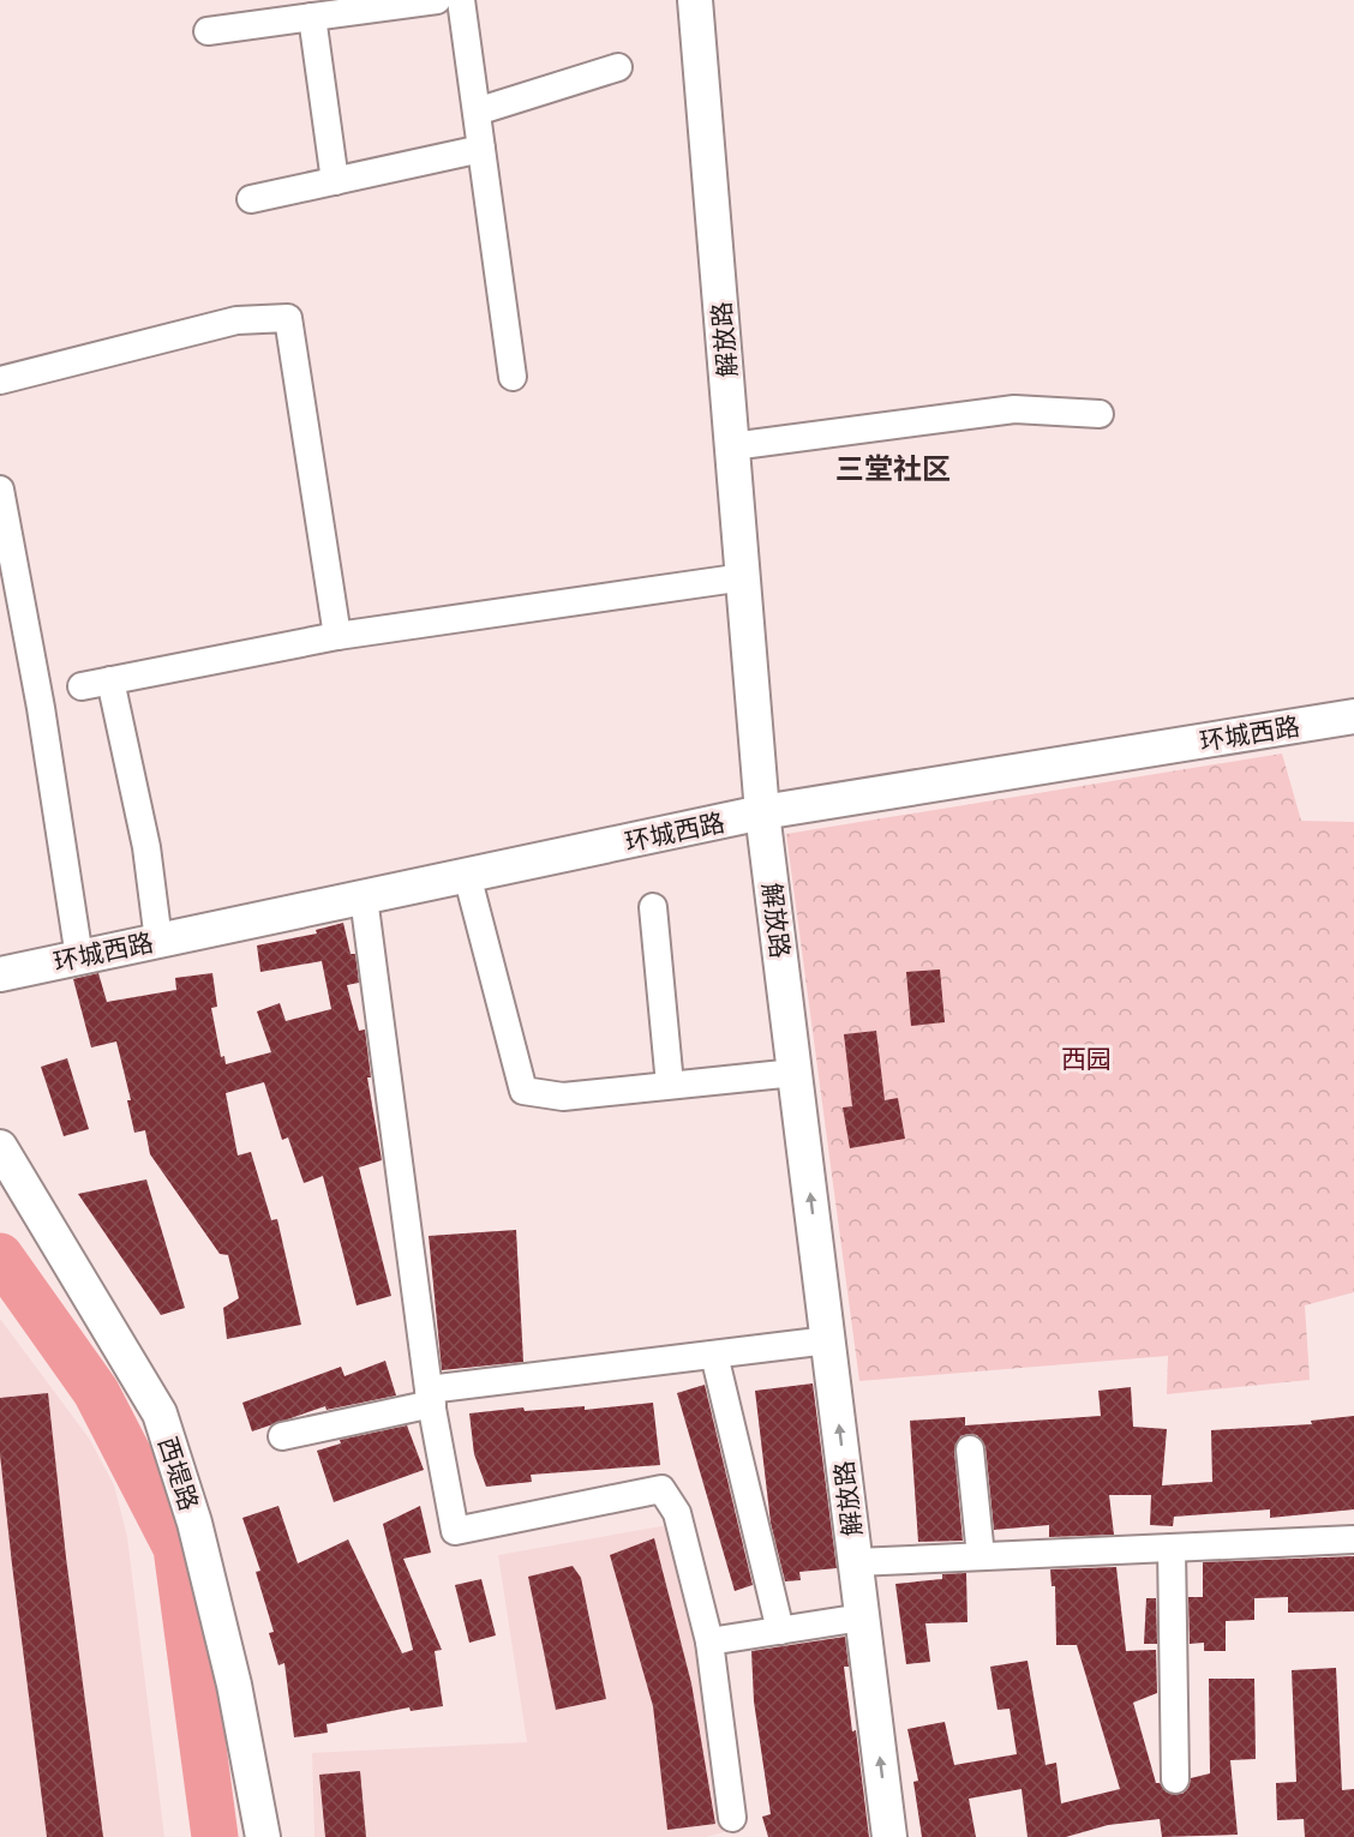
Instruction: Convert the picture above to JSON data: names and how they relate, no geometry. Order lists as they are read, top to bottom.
{
  "streets": {
    "street": ["解放路", "环城西路", "西堤路"]
  },
  "crossings": [
    ["解放路", "环城西路"]
  ],
  "districts": ["三堂社区"],
  "parks": ["西园"]
}
